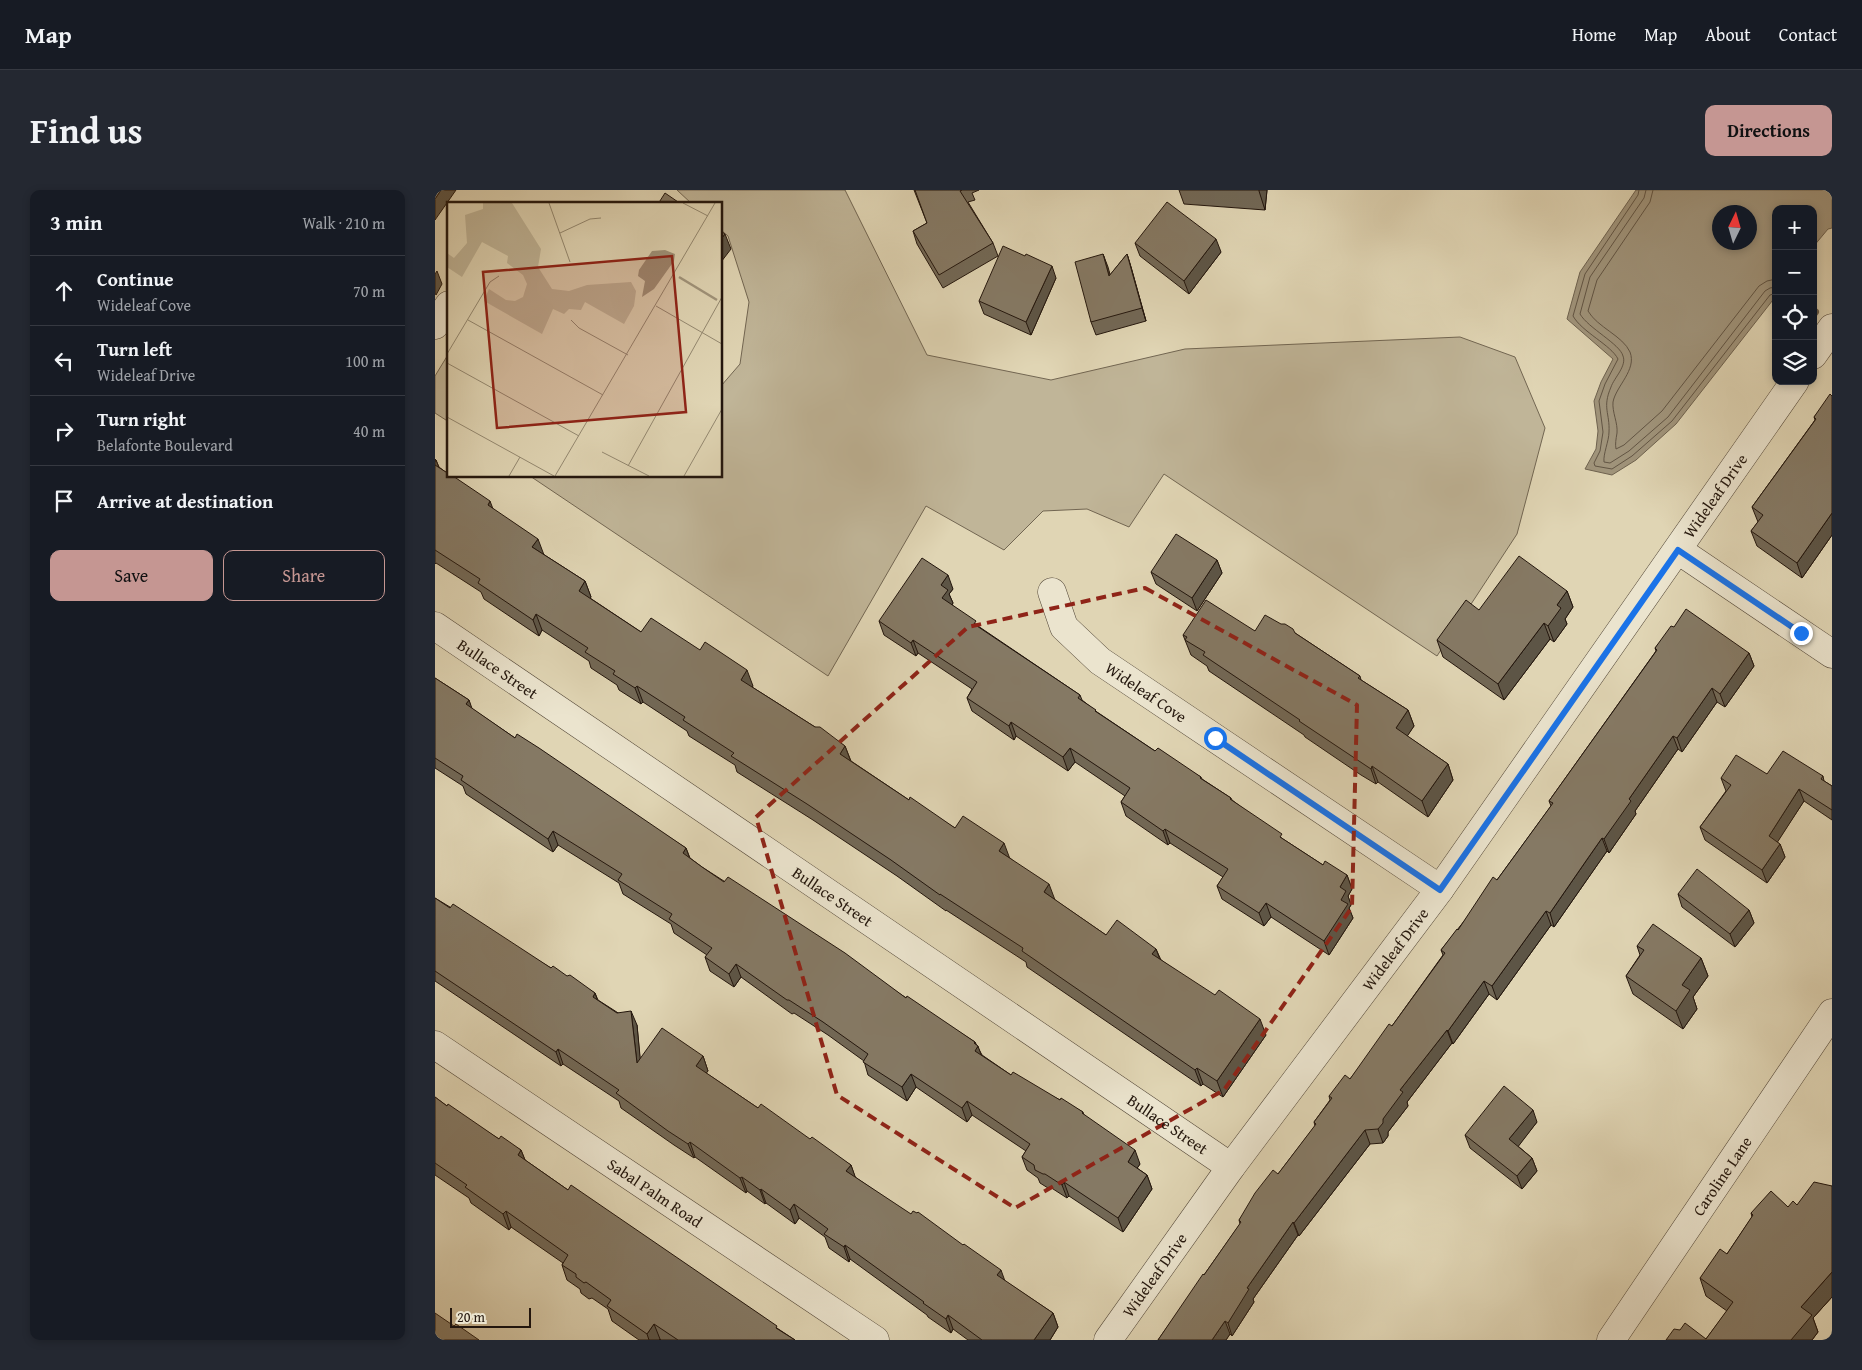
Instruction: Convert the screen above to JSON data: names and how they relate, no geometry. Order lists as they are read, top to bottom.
{
  "streets": {
    "street": [
      "Wideleaf Drive",
      "Bullace Street",
      "Wideleaf Cove",
      "Caroline Lane",
      "Sabal Palm Road"
    ]
  },
  "crossings": [
    ["Wideleaf Drive", "Bullace Street"],
    ["Wideleaf Drive", "Wideleaf Cove"]
  ],
  "scale_bar": "20 m",
  "north": "top",
  "page": {
    "header": "Map",
    "nav": [
      "Home",
      "Map",
      "About",
      "Contact"
    ],
    "title": "Find us",
    "buttons": [
      "Directions",
      ["Save", "Share"]
    ],
    "heading": ["3 min", "Walk · 210 m"],
    "map_buttons": ["+", "−"],
    "list": [
      ["Continue", "Wideleaf Cove", "70 m"],
      ["Turn left", "Wideleaf Drive", "100 m"],
      ["Turn right", "Belafonte Boulevard", "40 m"],
      "Arrive at destination"
    ],
    "scale": "20 m"
  }
}
